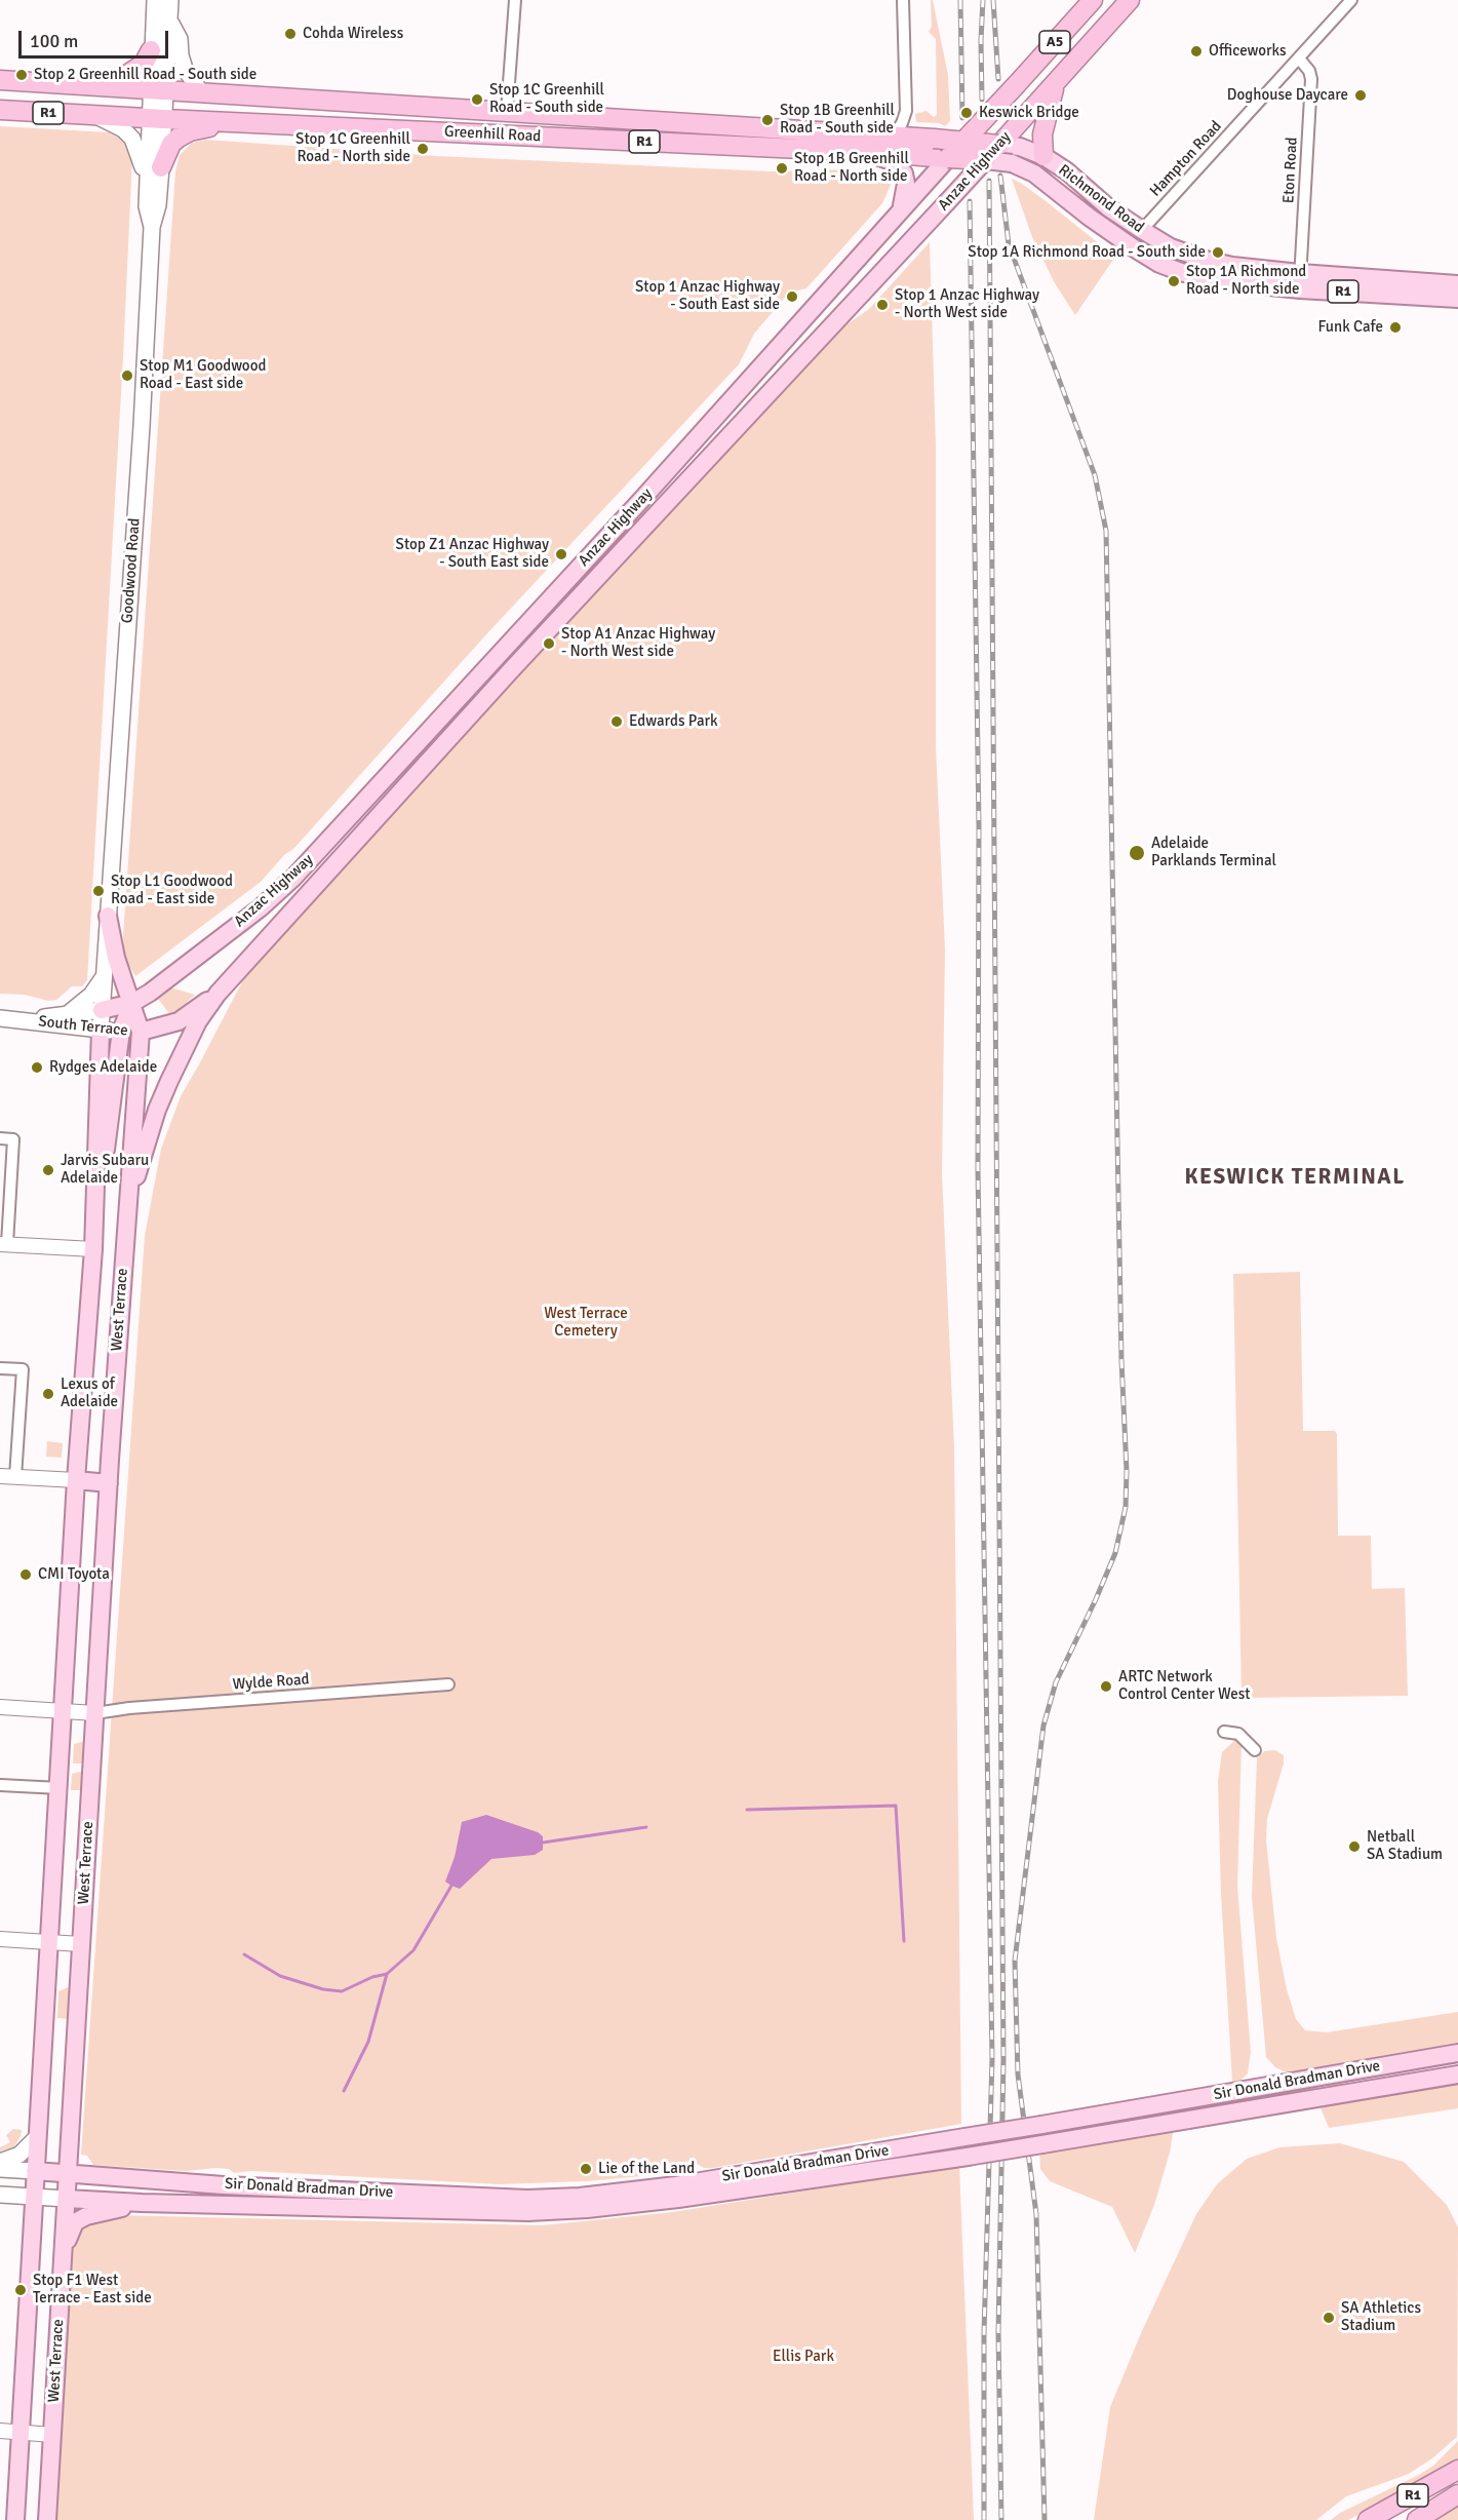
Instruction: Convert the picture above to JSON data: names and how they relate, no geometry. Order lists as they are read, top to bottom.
{
  "streets": {
    "highway": [
      "A5",
      "R1",
      "Greenhill Road",
      "Anzac Highway"
    ],
    "main road": [
      "Richmond Road",
      "Goodwood Road",
      "South Terrace",
      "West Terrace",
      "Sir Donald Bradman Drive"
    ],
    "street": ["Hampton Road", "Eton Road", "Wylde Road"]
  },
  "crossings": [
    ["R1", "Greenhill Road"],
    ["R1", "Anzac Highway"],
    ["Greenhill Road", "Anzac Highway"],
    ["Greenhill Road", "Richmond Road"],
    ["Greenhill Road", "Goodwood Road"],
    ["Hampton Road", "Eton Road"],
    ["Hampton Road", "Richmond Road"],
    ["Eton Road", "Richmond Road"],
    ["Anzac Highway", "Richmond Road"],
    ["Anzac Highway", "Goodwood Road"],
    ["Anzac Highway", "South Terrace"],
    ["Anzac Highway", "West Terrace"],
    ["Goodwood Road", "South Terrace"],
    ["Goodwood Road", "West Terrace"],
    ["South Terrace", "West Terrace"],
    ["West Terrace", "Wylde Road"],
    ["West Terrace", "Sir Donald Bradman Drive"]
  ],
  "districts": ["KESWICK TERMINAL"],
  "parks": ["West Terrace Cemetery", "Ellis Park"],
  "places": [
    "Cohda Wireless",
    "Officeworks",
    "Stop 2 Greenhill Road - South side",
    "Doghouse Daycare",
    "Stop 1C Greenhill Road - South side",
    "Keswick Bridge",
    "Stop 1B Greenhill Road - South side",
    "Stop 1C Greenhill Road - North side",
    "Stop 1B Greenhill Road - North side",
    "Stop 1A Richmond Road - South side",
    "Stop 1A Richmond Road - North side",
    "Stop 1 Anzac Highway - South East side",
    "Stop 1 Anzac Highway - North West side",
    "Funk Cafe",
    "Stop M1 Goodwood Road - East side",
    "Stop Z1 Anzac Highway - South East side",
    "Stop A1 Anzac Highway - North West side",
    "Edwards Park",
    "Adelaide Parklands Terminal",
    "Stop L1 Goodwood Road - East side",
    "Rydges Adelaide",
    "Jarvis Subaru Adelaide",
    "Lexus of Adelaide",
    "CMI Toyota",
    "ARTC Network Control Center West",
    "Netball SA Stadium",
    "Lie of the Land",
    "Stop F1 West Terrace - East side",
    "SA Athletics Stadium"
  ],
  "scale_bar": "100 m"
}
